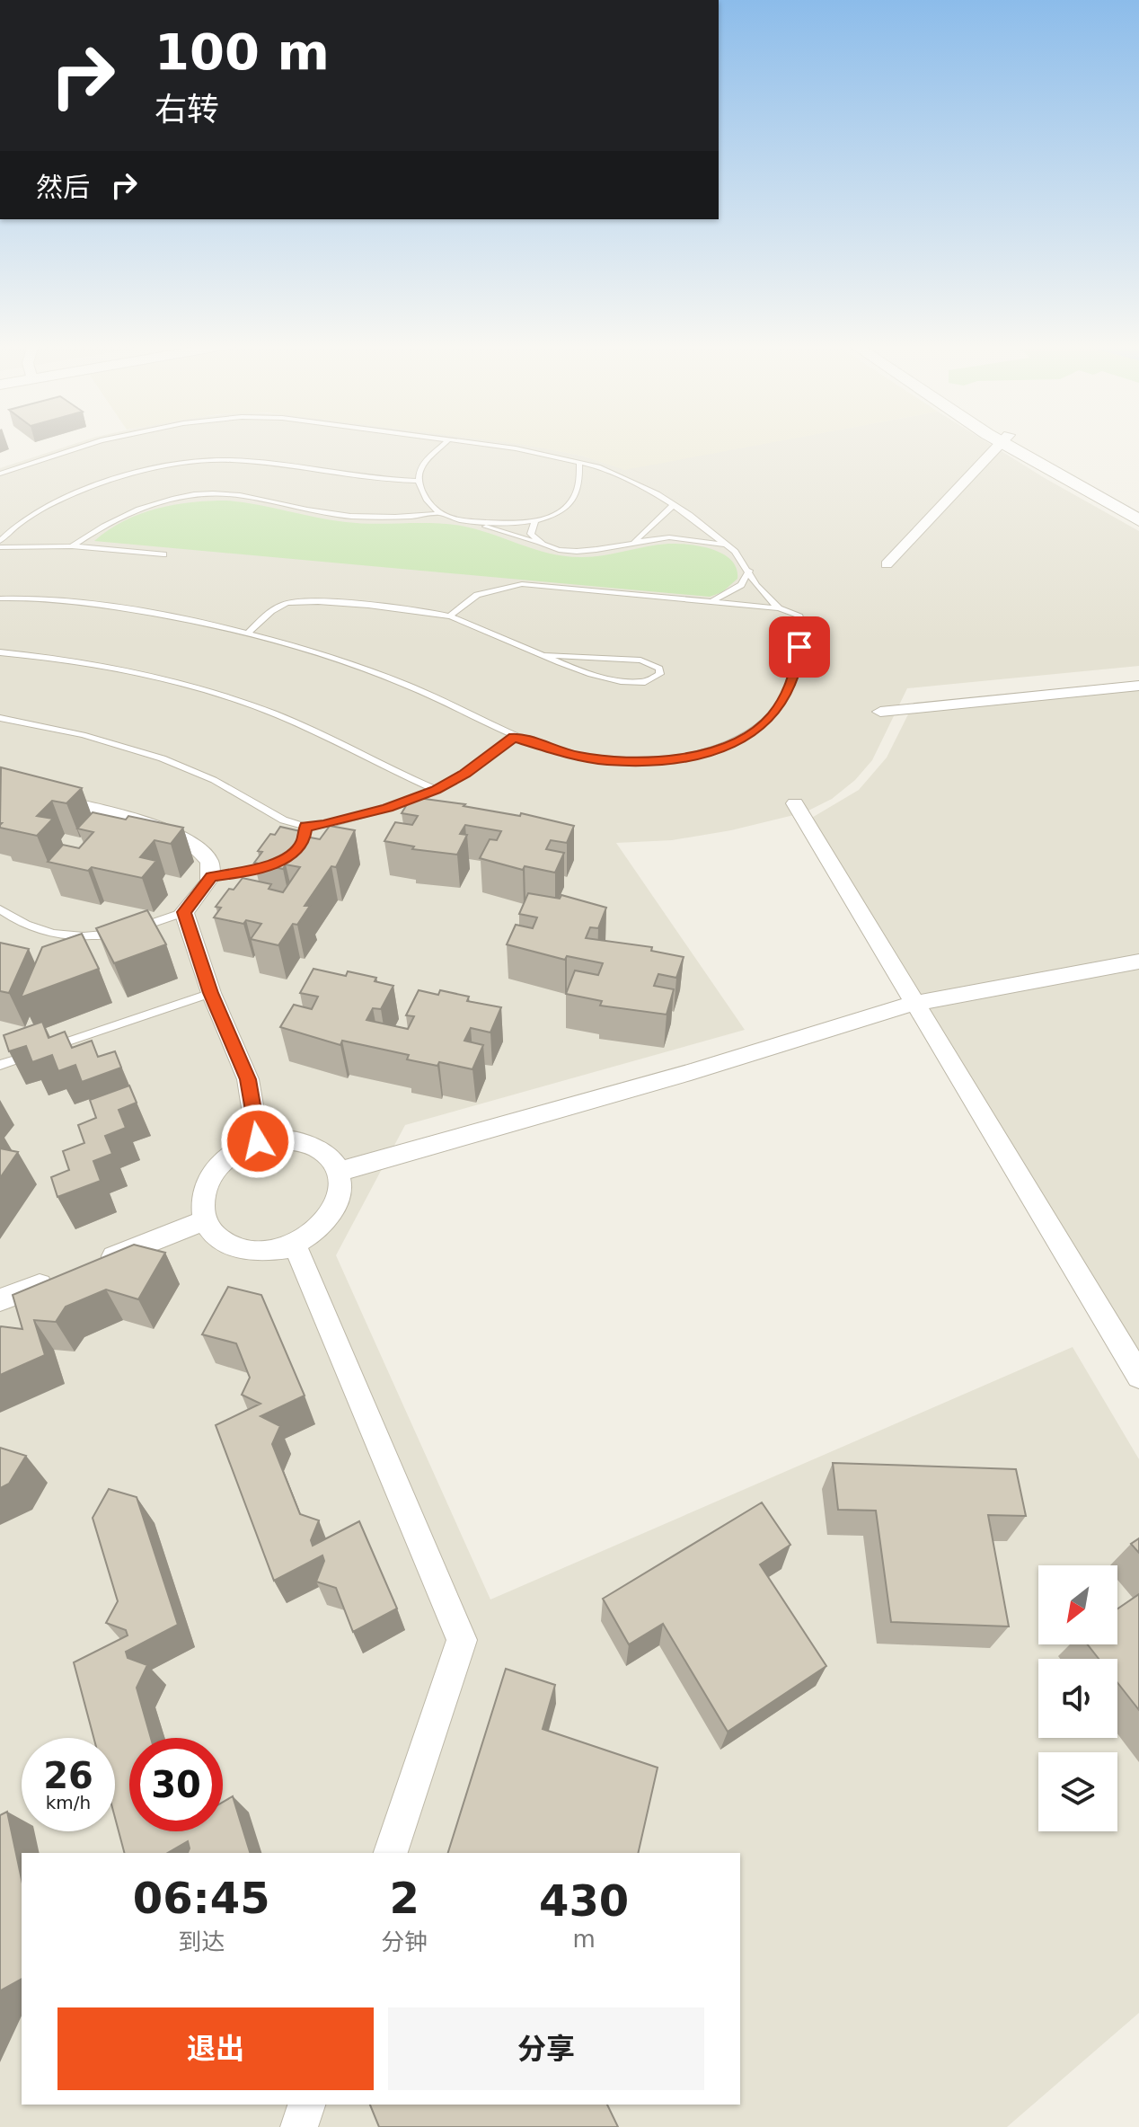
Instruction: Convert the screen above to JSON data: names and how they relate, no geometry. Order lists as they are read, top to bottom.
{
  "north": "bottom left",
  "page": {
    "turn": ["100 m", "右转"],
    "then": "然后",
    "speed": "26 km/h",
    "limit": "30",
    "eta": [
      "06:45",
      "到达",
      "2",
      "分钟",
      "430",
      "m"
    ],
    "buttons": ["退出", "分享"]
  }
}
